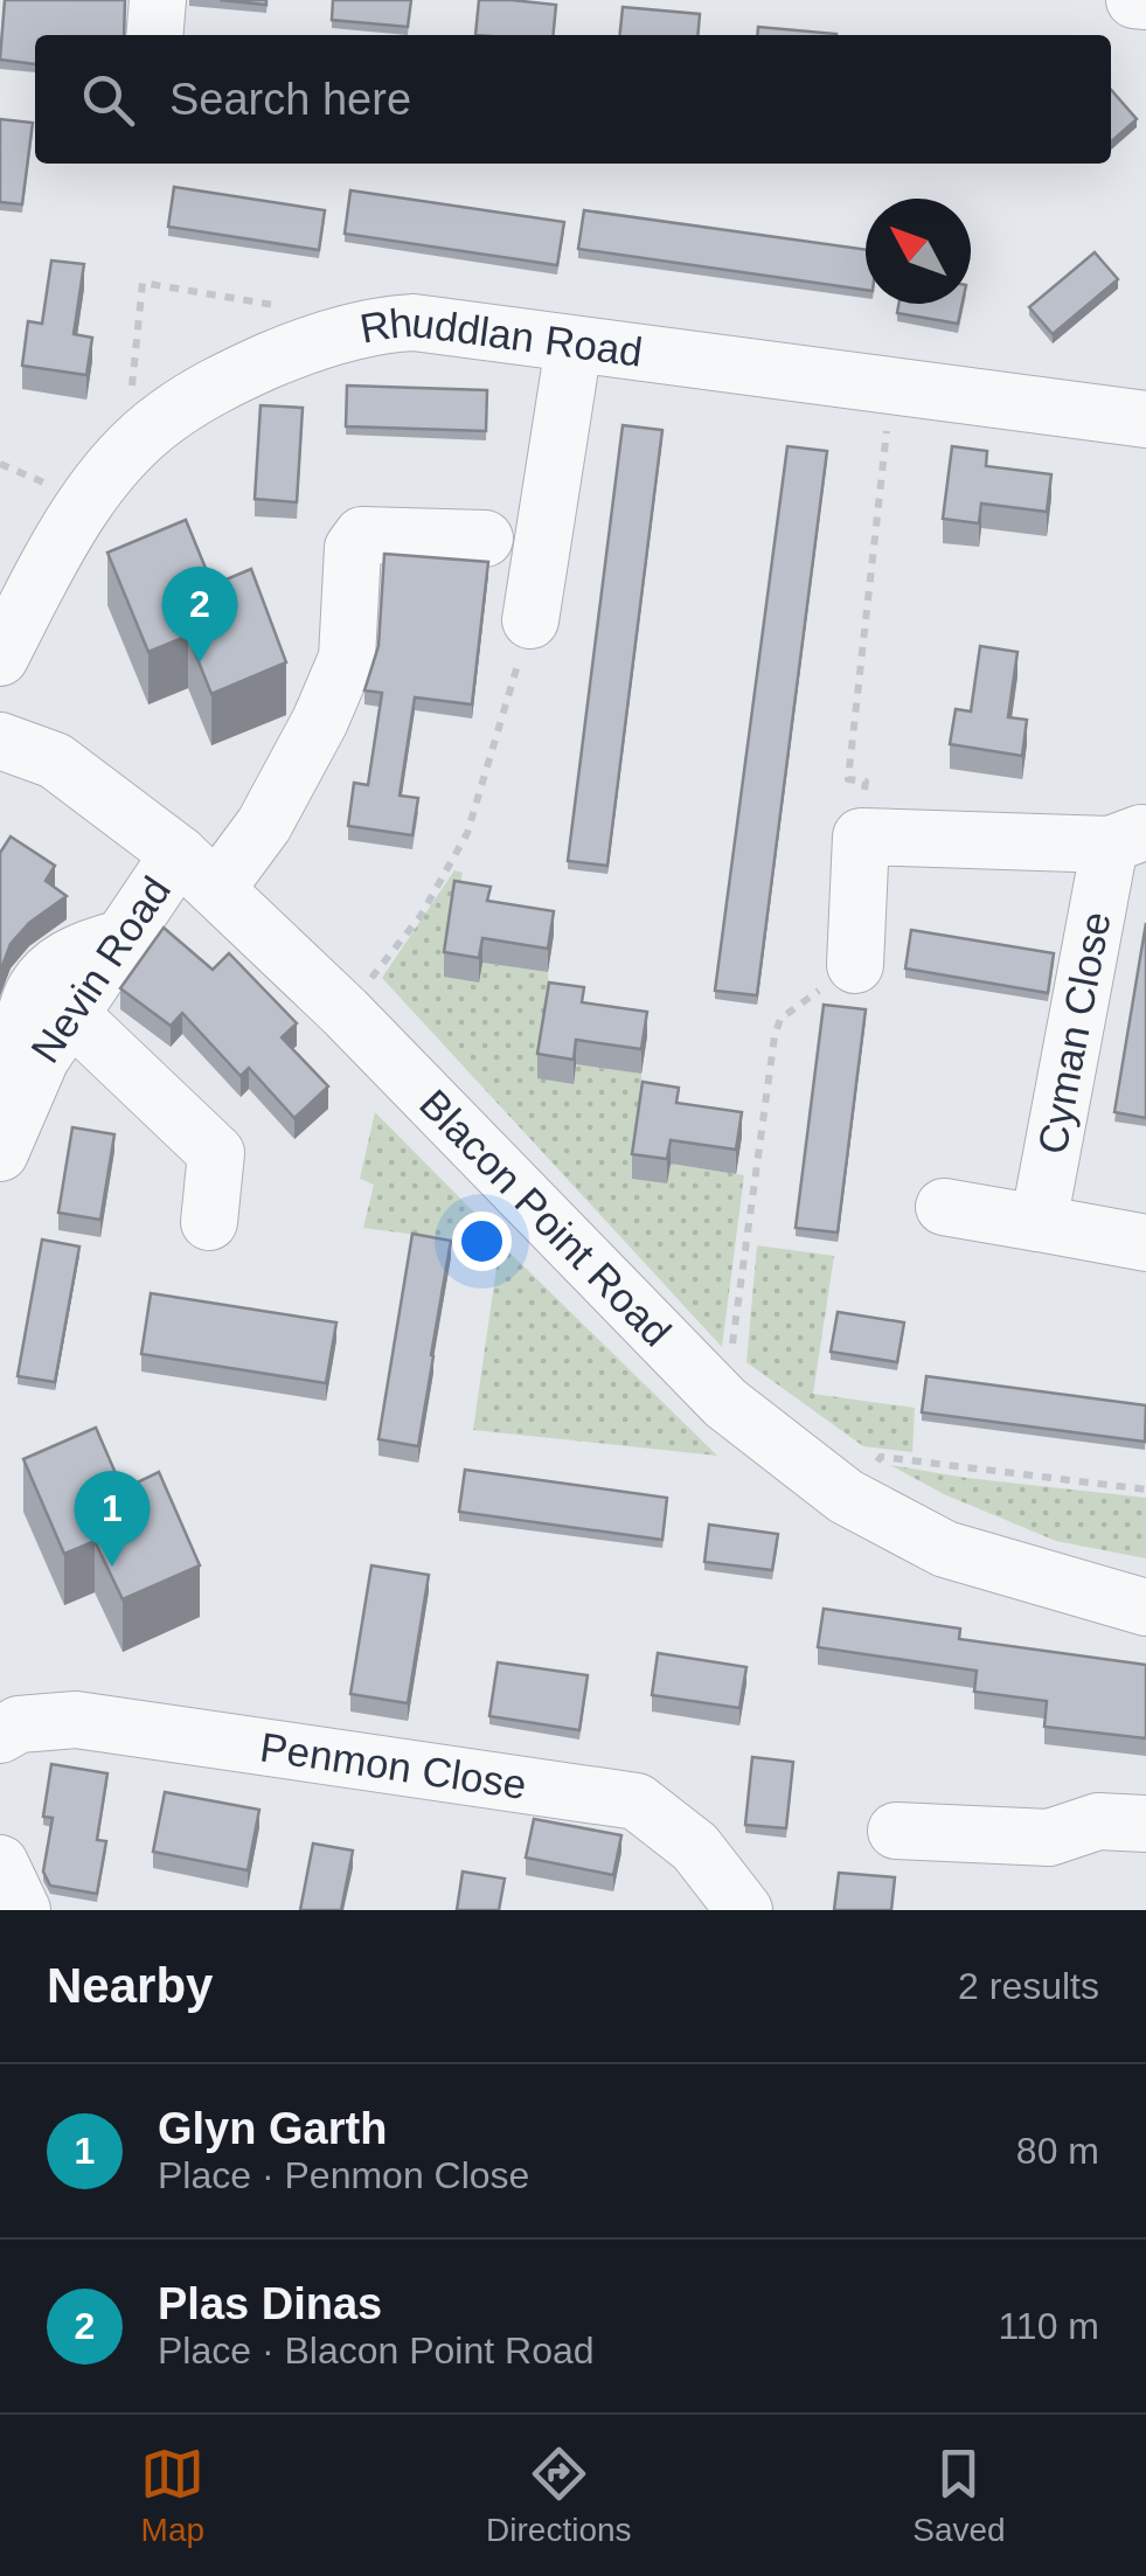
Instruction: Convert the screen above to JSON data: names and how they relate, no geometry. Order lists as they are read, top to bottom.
{
  "streets": {
    "street": [
      "Rhuddlan Road",
      "Nevin Road",
      "Cyman Close",
      "Blacon Point Road",
      "Penmon Close"
    ]
  },
  "crossings": [
    ["Nevin Road", "Blacon Point Road"]
  ],
  "north": "top left",
  "page": {
    "search": "Search here",
    "pins": ["2", "1"],
    "heading": ["Nearby", "2 results"],
    "list": [
      {
        "mark": "1",
        "name": "Glyn Garth",
        "note": "Place · Penmon Close",
        "value": "80 m"
      },
      {
        "mark": "2",
        "name": "Plas Dinas",
        "note": "Place · Blacon Point Road",
        "value": "110 m"
      }
    ],
    "nav": ["Map", "Directions", "Saved"]
  }
}
